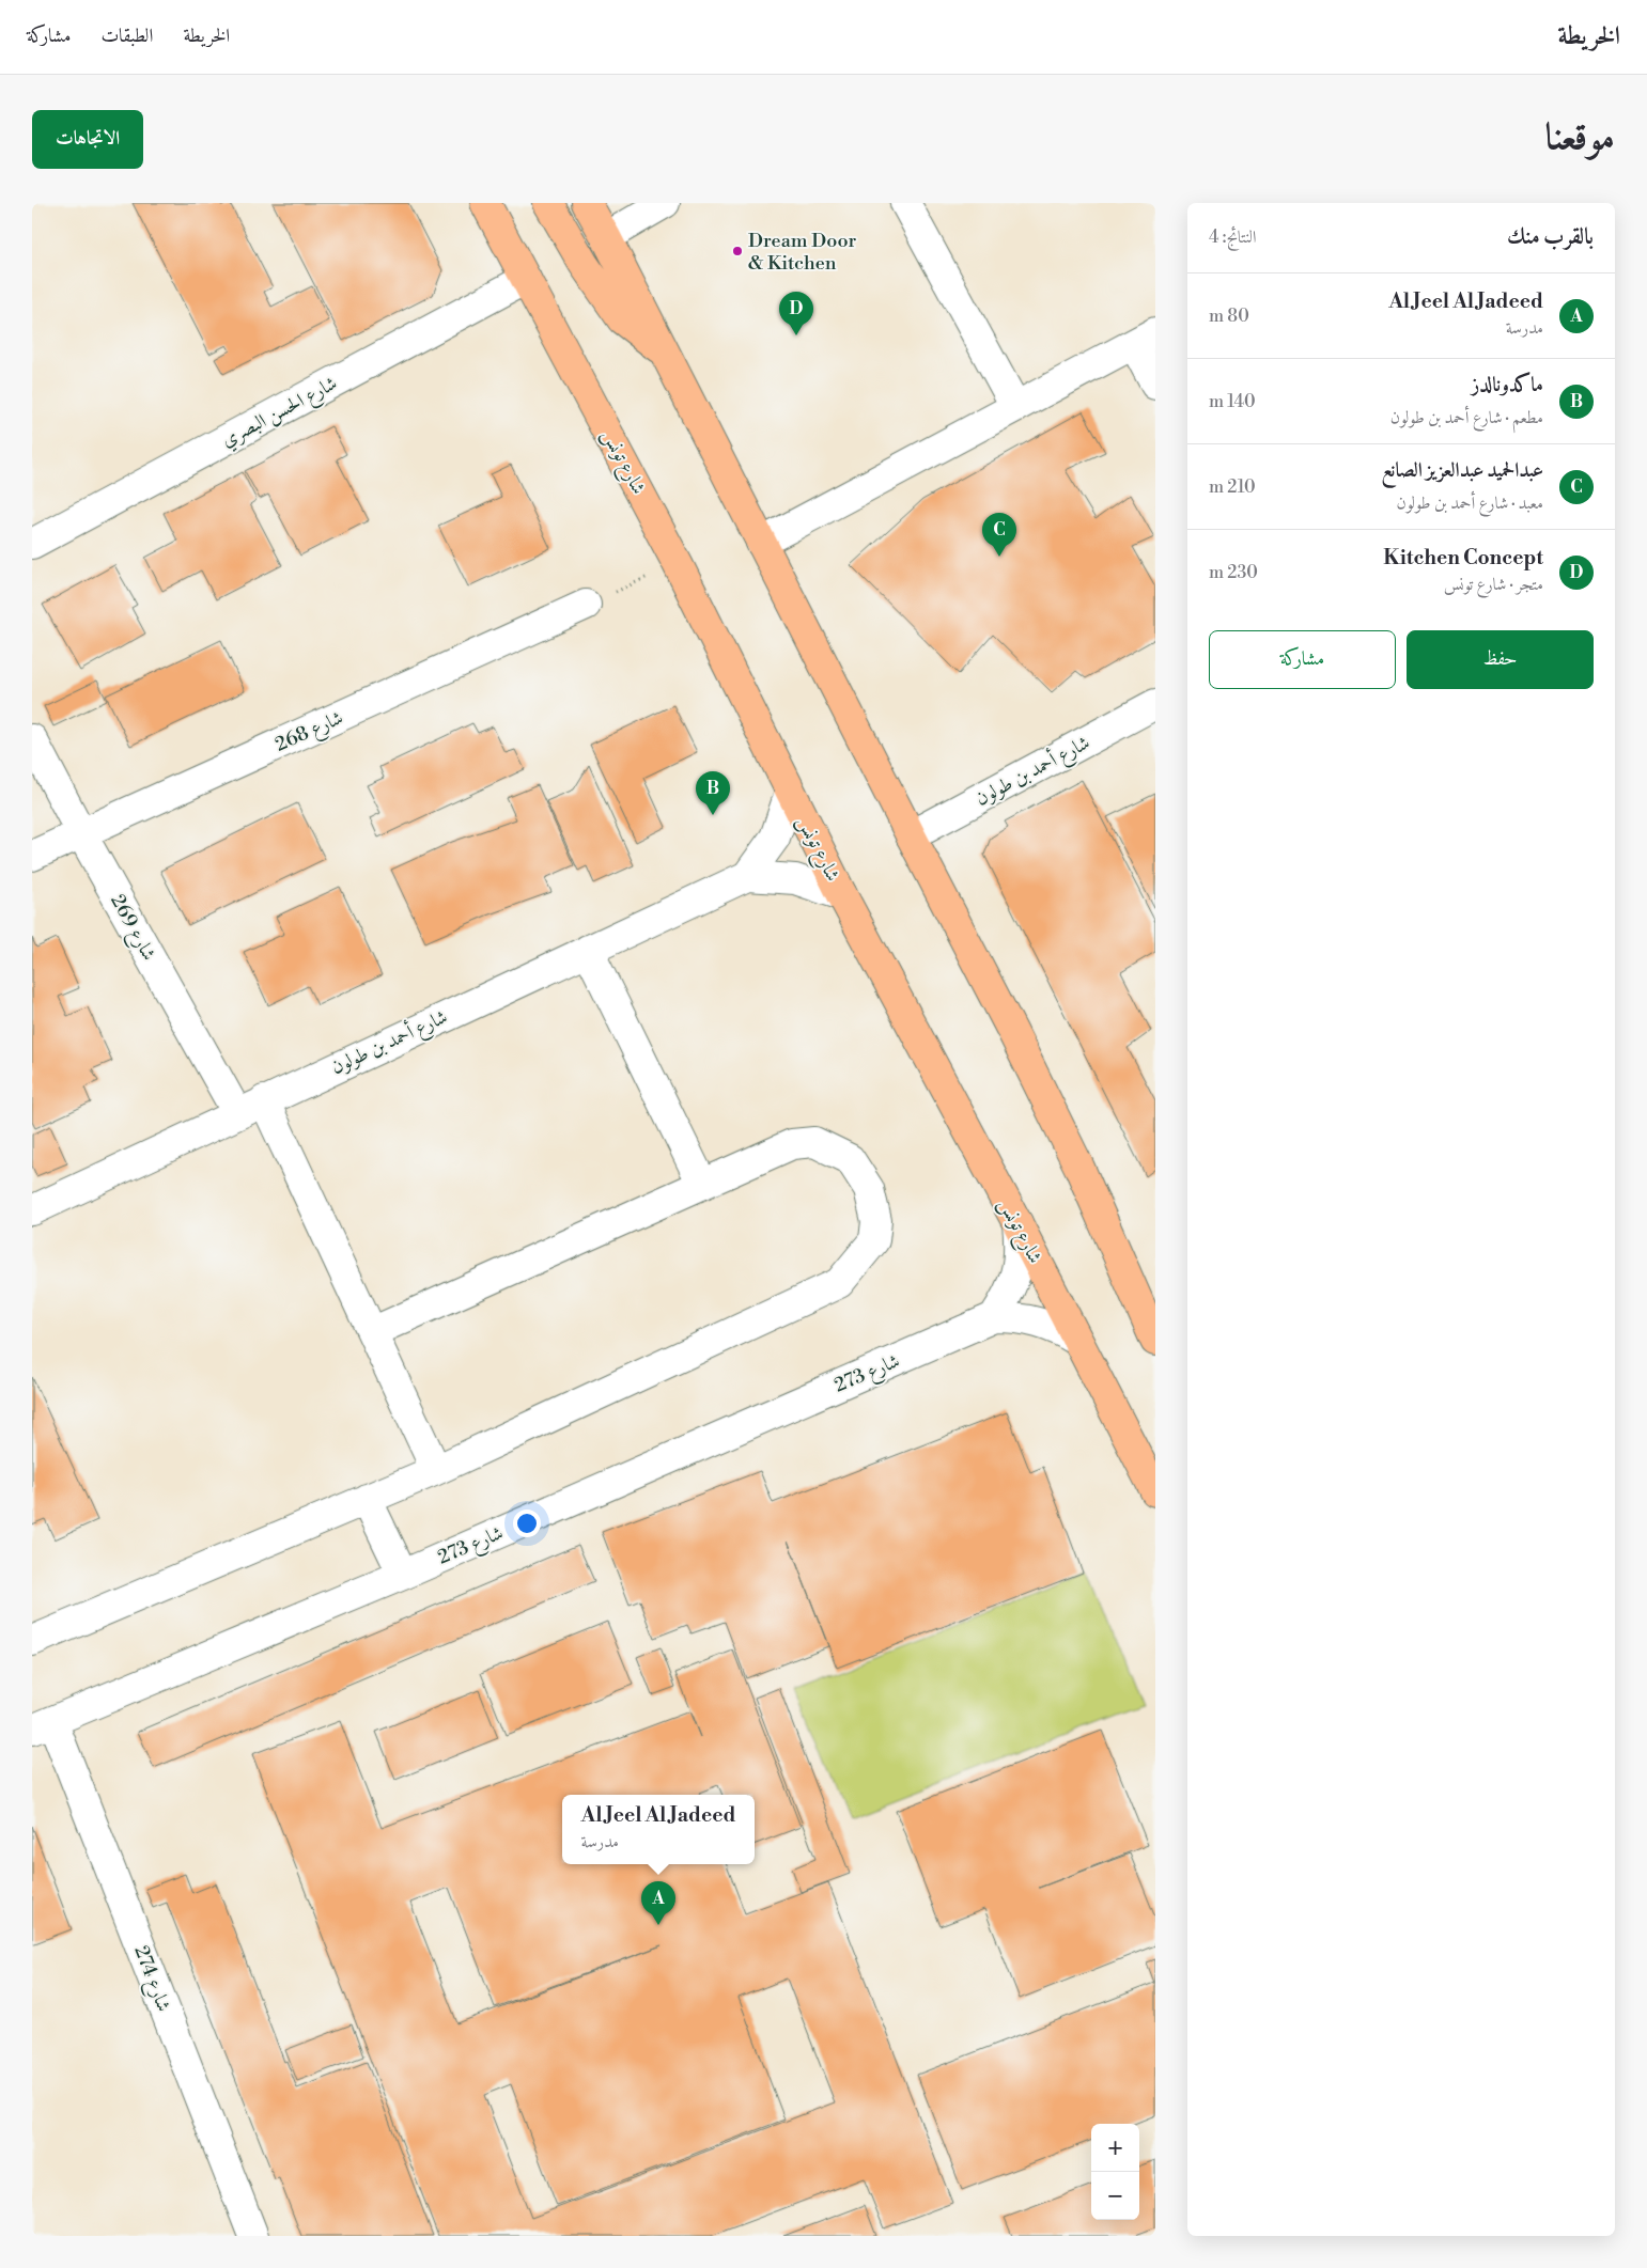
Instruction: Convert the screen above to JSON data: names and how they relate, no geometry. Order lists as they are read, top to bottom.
{
  "streets": {
    "main road": ["شارع تونس"],
    "street": [
      "شارع الحسن البصري",
      "شارع 268",
      "شارع أحمد بن طولون",
      "شارع 269",
      "شارع 273",
      "شارع 274"
    ]
  },
  "crossings": [
    ["شارع الحسن البصري", "شارع تونس"],
    ["شارع تونس", "شارع أحمد بن طولون"],
    ["شارع تونس", "شارع 273"],
    ["شارع 268", "شارع 269"],
    ["شارع أحمد بن طولون", "شارع 269"],
    ["شارع 273", "شارع 274"]
  ],
  "places": ["Dream Door & Kitchen"],
  "page": {
    "header": "الخريطة",
    "nav": ["الخريطة", "الطبقات", "مشاركة"],
    "title": "موقعنا",
    "buttons": [
      "الاتجاهات",
      ["حفظ", "مشاركة"]
    ],
    "heading": ["بالقرب منك", "النتائج: 4"],
    "list": [
      {
        "mark": "A",
        "name": "Al Jeel Al Jadeed",
        "note": "مدرسة",
        "value": "80 m"
      },
      {
        "mark": "B",
        "name": "ماكدونالدز",
        "note": "مطعم · شارع أحمد بن طولون",
        "value": "140 m"
      },
      {
        "mark": "C",
        "name": "عبدالحميد عبدالعزيز الصانع",
        "note": "معبد · شارع أحمد بن طولون",
        "value": "210 m"
      },
      {
        "mark": "D",
        "name": "Kitchen Concept",
        "note": "متجر · شارع تونس",
        "value": "230 m"
      }
    ],
    "pins": [
      "D",
      "C",
      "B",
      "A"
    ],
    "popup": ["Al Jeel Al Jadeed", "مدرسة"],
    "map_buttons": ["+", "−"]
  }
}
